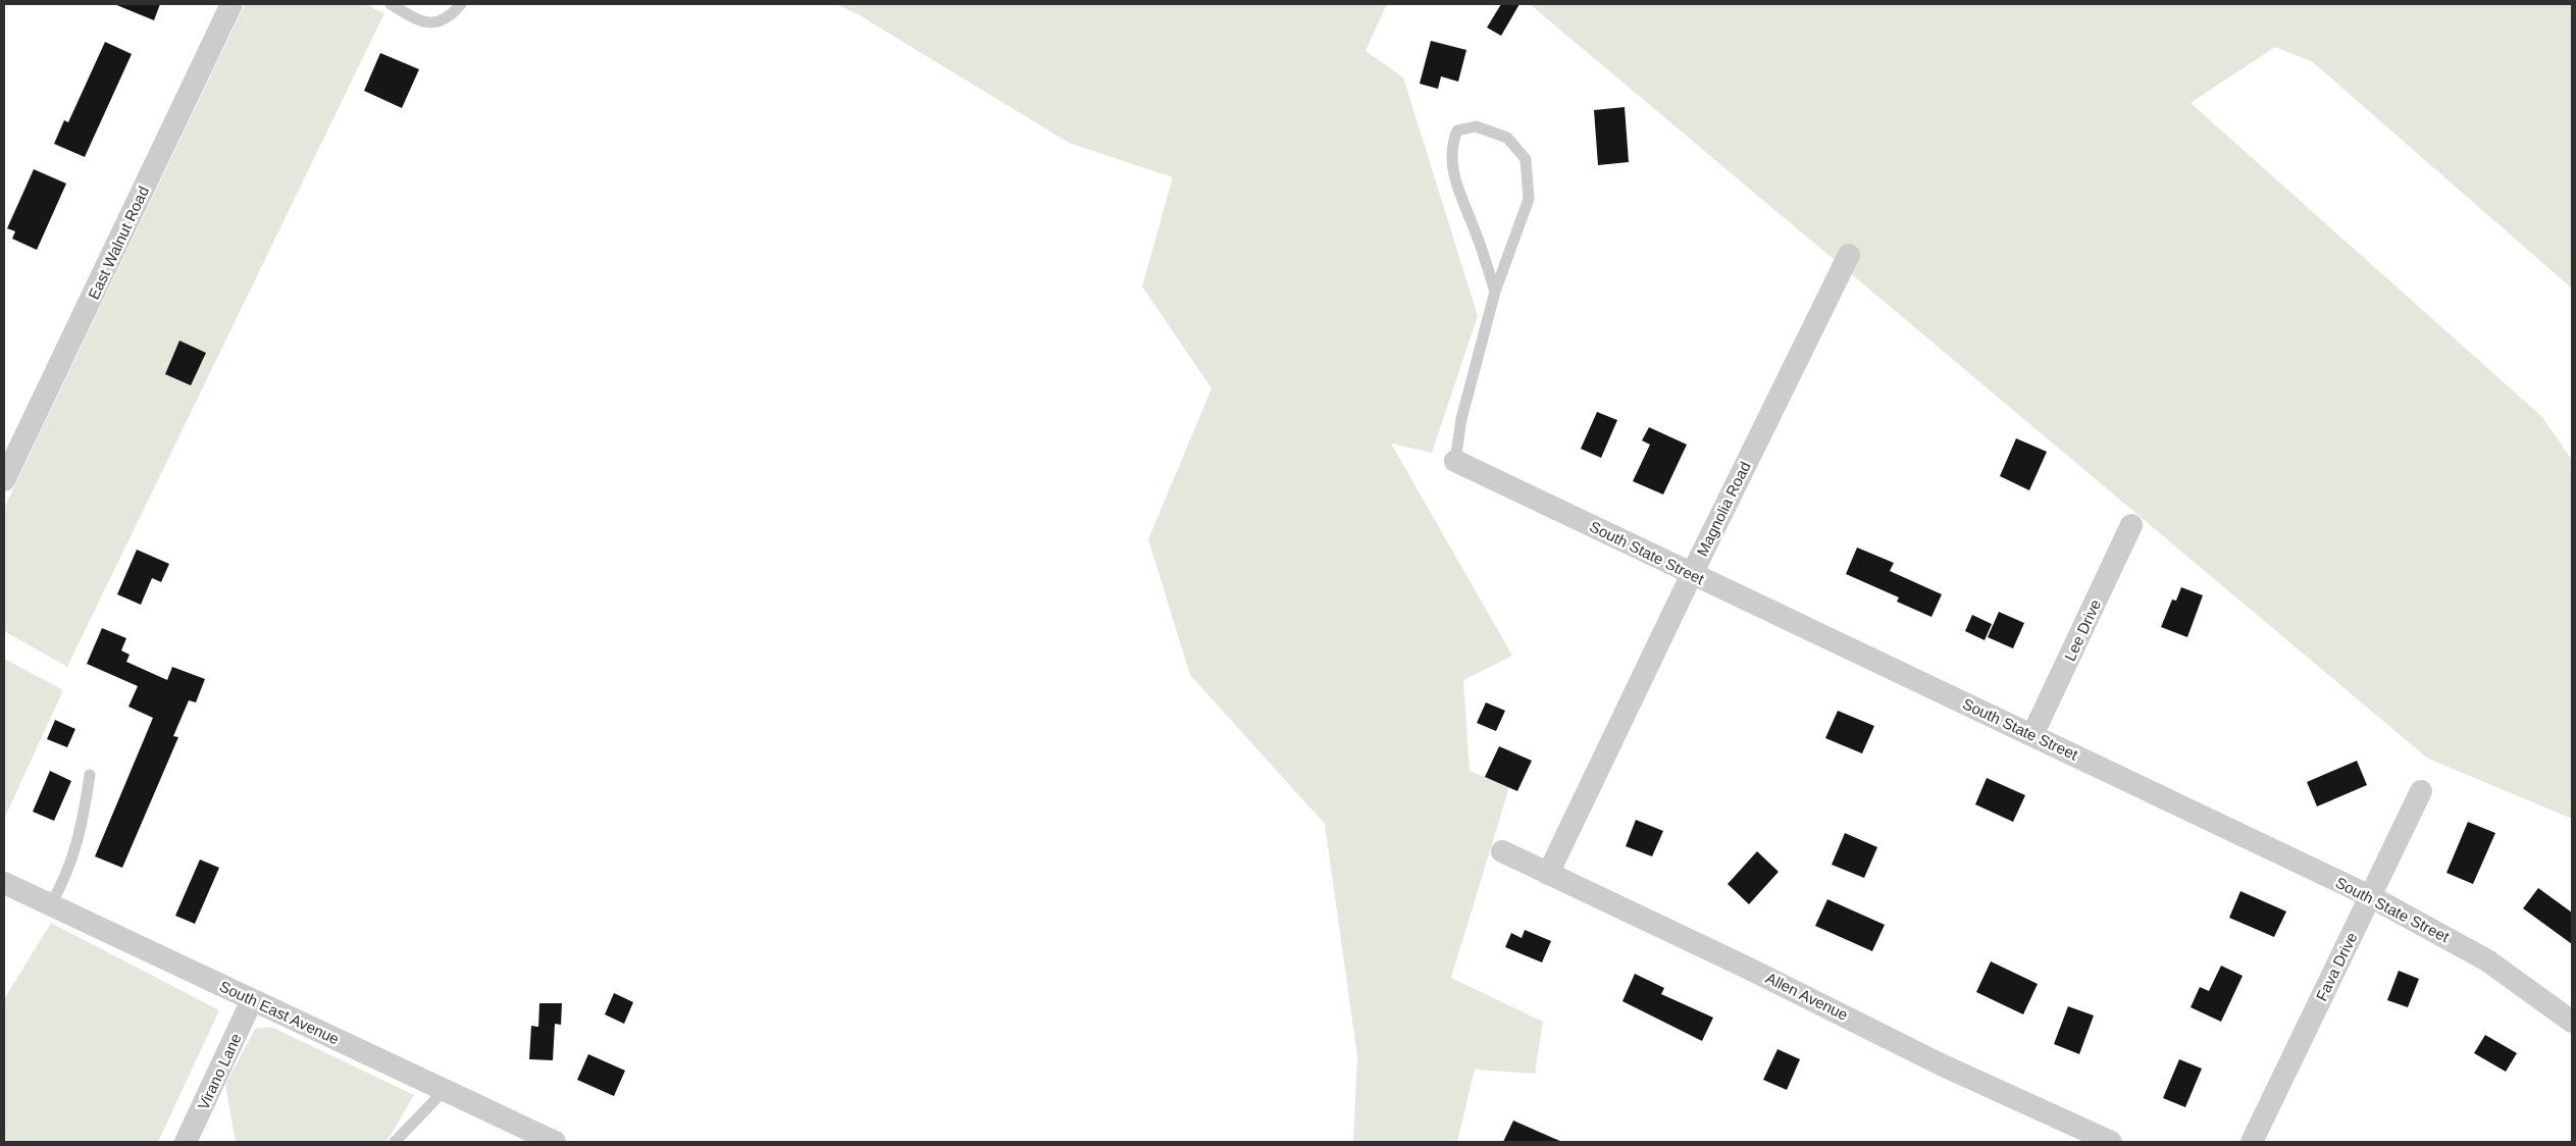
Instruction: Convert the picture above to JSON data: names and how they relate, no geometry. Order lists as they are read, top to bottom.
{
  "streets": {
    "street": [
      "East Walnut Road",
      "Magnolia Road",
      "South State Street",
      "Lee Drive",
      "Fava Drive",
      "Allen Avenue",
      "South East Avenue",
      "Virano Lane"
    ]
  },
  "crossings": [
    ["Magnolia Road", "South State Street"],
    ["Magnolia Road", "Allen Avenue"],
    ["South State Street", "Lee Drive"],
    ["South State Street", "Fava Drive"],
    ["South East Avenue", "Virano Lane"]
  ]
}
